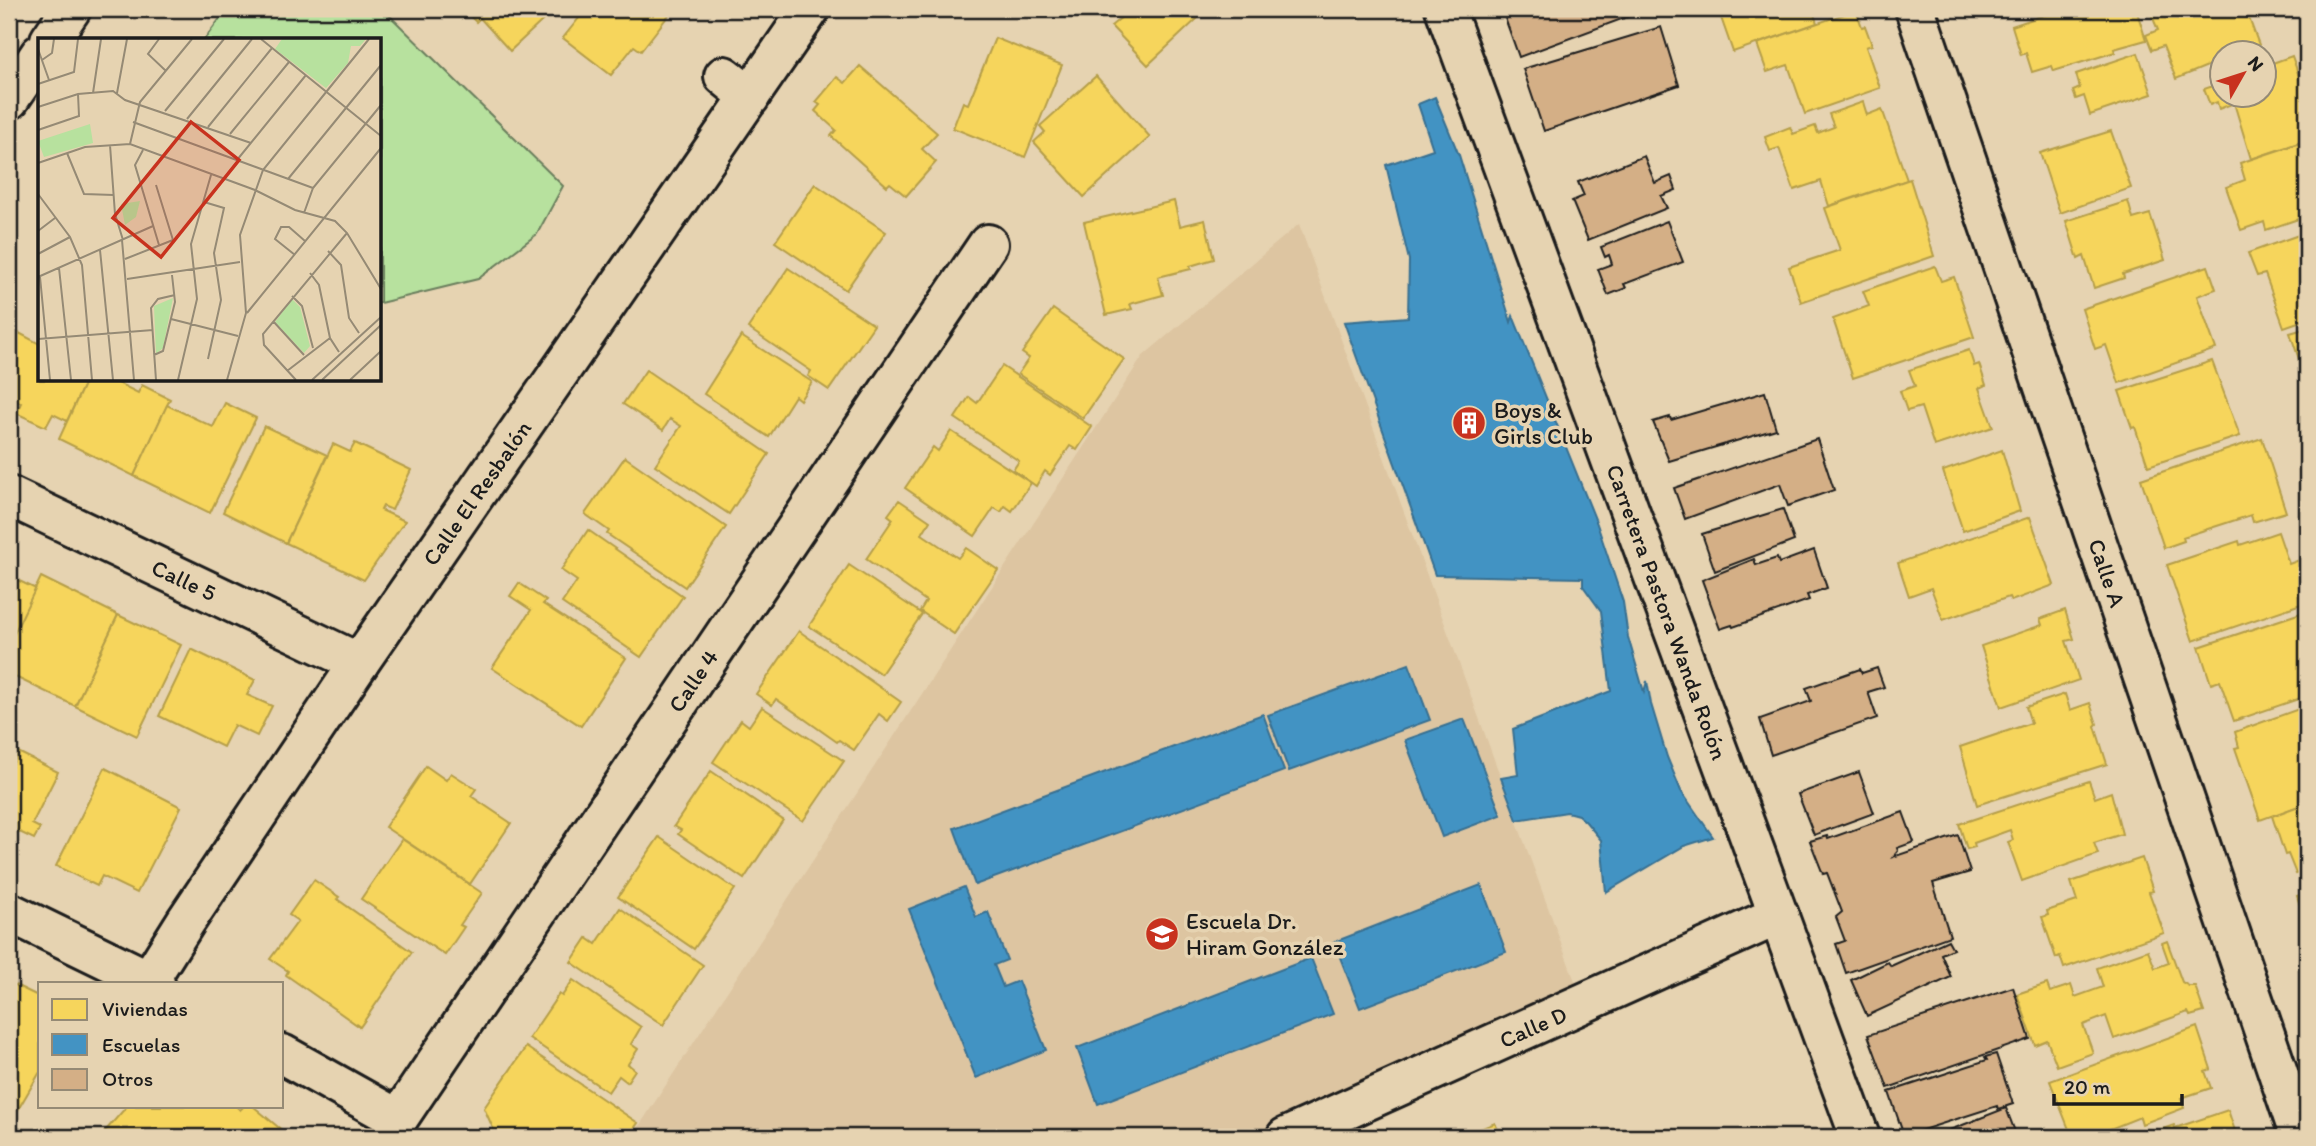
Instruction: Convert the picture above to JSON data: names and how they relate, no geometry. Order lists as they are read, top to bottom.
{
  "streets": {
    "street": [
      "Calle El Resbalón",
      "Calle A",
      "Calle 5",
      "Carretera Pastora Wanda Rolón",
      "Calle 4",
      "Calle D"
    ]
  },
  "crossings": [
    ["Calle El Resbalón", "Calle 5"],
    ["Carretera Pastora Wanda Rolón", "Calle D"]
  ],
  "places": {
    "building": ["Boys & Girls Club"],
    "school or university": ["Escuela Dr. Hiram González"]
  },
  "legend": ["Viviendas", "Escuelas", "Otros"],
  "scale_bar": "20 m",
  "north": "top right"
}
